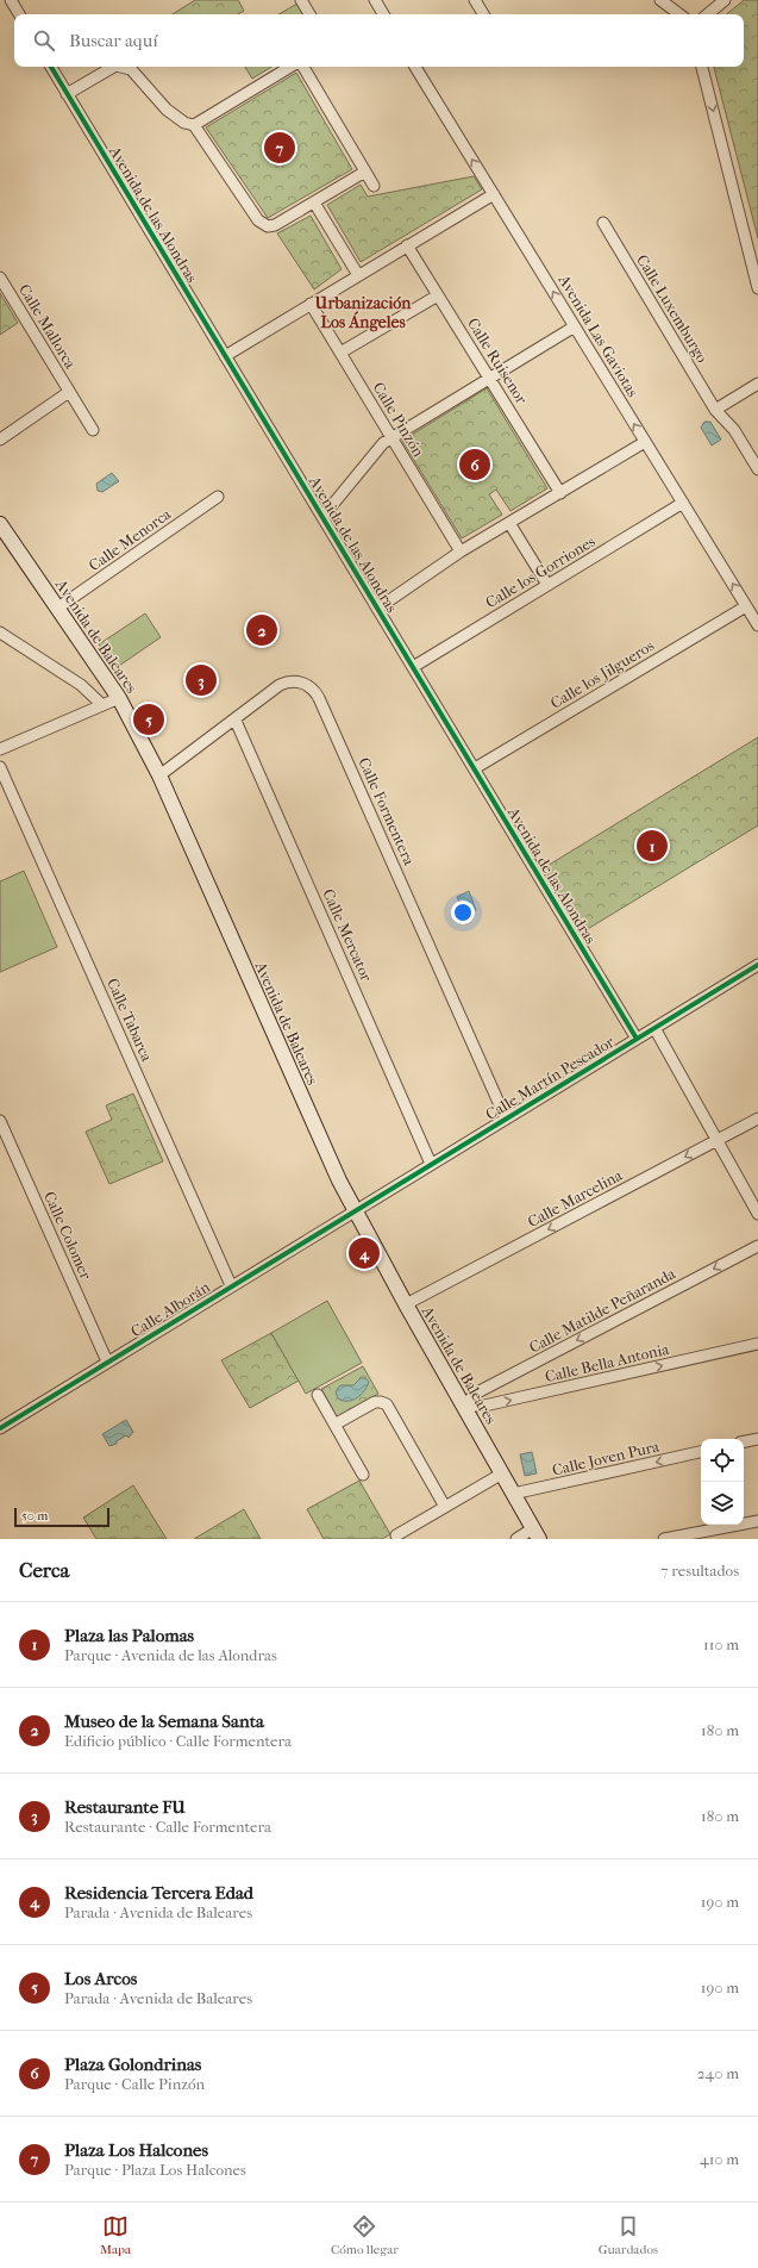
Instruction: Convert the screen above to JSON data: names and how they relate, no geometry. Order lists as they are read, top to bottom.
{
  "streets": {
    "main road": ["Avenida de Baleares"],
    "street": [
      "Avenida de las Alondras",
      "Calle Luxemburgo",
      "Calle Mallorca",
      "Avenida Las Gaviotas",
      "Calle Ruisenor",
      "Calle Pinzón",
      "Calle Menorca",
      "Calle los Gorriones",
      "Calle los Jilgueros",
      "Calle Formentera",
      "Calle Mercator",
      "Calle Tabarca",
      "Calle Martín Pescador",
      "Calle Marcelina",
      "Calle Colomer",
      "Calle Alborán",
      "Calle Matilde Peñaranda",
      "Calle Bella Antonia",
      "Calle Joven Pura"
    ]
  },
  "crossings": [
    ["Avenida de las Alondras", "Calle los Gorriones"],
    ["Avenida de las Alondras", "Calle los Jilgueros"],
    ["Avenida de las Alondras", "Calle Martín Pescador"],
    ["Avenida Las Gaviotas", "Calle los Gorriones"],
    ["Avenida Las Gaviotas", "Calle los Jilgueros"],
    ["Calle Menorca", "Avenida de Baleares"],
    ["Avenida de Baleares", "Calle Formentera"],
    ["Avenida de Baleares", "Calle Martín Pescador"],
    ["Avenida de Baleares", "Calle Marcelina"],
    ["Avenida de Baleares", "Calle Alborán"],
    ["Avenida de Baleares", "Calle Matilde Peñaranda"],
    ["Avenida de Baleares", "Calle Bella Antonia"],
    ["Avenida de Baleares", "Calle Joven Pura"],
    ["Calle Formentera", "Calle Mercator"],
    ["Calle Formentera", "Calle Martín Pescador"],
    ["Calle Mercator", "Calle Martín Pescador"],
    ["Calle Tabarca", "Calle Alborán"],
    ["Calle Martín Pescador", "Calle Alborán"],
    ["Calle Colomer", "Calle Alborán"],
    ["Calle Matilde Peñaranda", "Calle Bella Antonia"]
  ],
  "one_way": [
    "Avenida Las Gaviotas",
    "Calle Marcelina",
    "Calle Matilde Peñaranda",
    "Calle Bella Antonia"
  ],
  "districts": ["Urbanización Los Ángeles"],
  "scale_bar": "50 m",
  "page": {
    "search": "Buscar aquí",
    "pins": [
      "7",
      "6",
      "2",
      "3",
      "5",
      "1",
      "4"
    ],
    "scale": "50 m",
    "heading": ["Cerca", "7 resultados"],
    "list": [
      {
        "mark": "1",
        "name": "Plaza las Palomas",
        "note": "Parque · Avenida de las Alondras",
        "value": "110 m"
      },
      {
        "mark": "2",
        "name": "Museo de la Semana Santa",
        "note": "Edificio público · Calle Formentera",
        "value": "180 m"
      },
      {
        "mark": "3",
        "name": "Restaurante FU",
        "note": "Restaurante · Calle Formentera",
        "value": "180 m"
      },
      {
        "mark": "4",
        "name": "Residencia Tercera Edad",
        "note": "Parada · Avenida de Baleares",
        "value": "190 m"
      },
      {
        "mark": "5",
        "name": "Los Arcos",
        "note": "Parada · Avenida de Baleares",
        "value": "190 m"
      },
      {
        "mark": "6",
        "name": "Plaza Golondrinas",
        "note": "Parque · Calle Pinzón",
        "value": "240 m"
      },
      {
        "mark": "7",
        "name": "Plaza Los Halcones",
        "note": "Parque · Plaza Los Halcones",
        "value": "410 m"
      }
    ],
    "nav": ["Mapa", "Cómo llegar", "Guardados"]
  }
}
